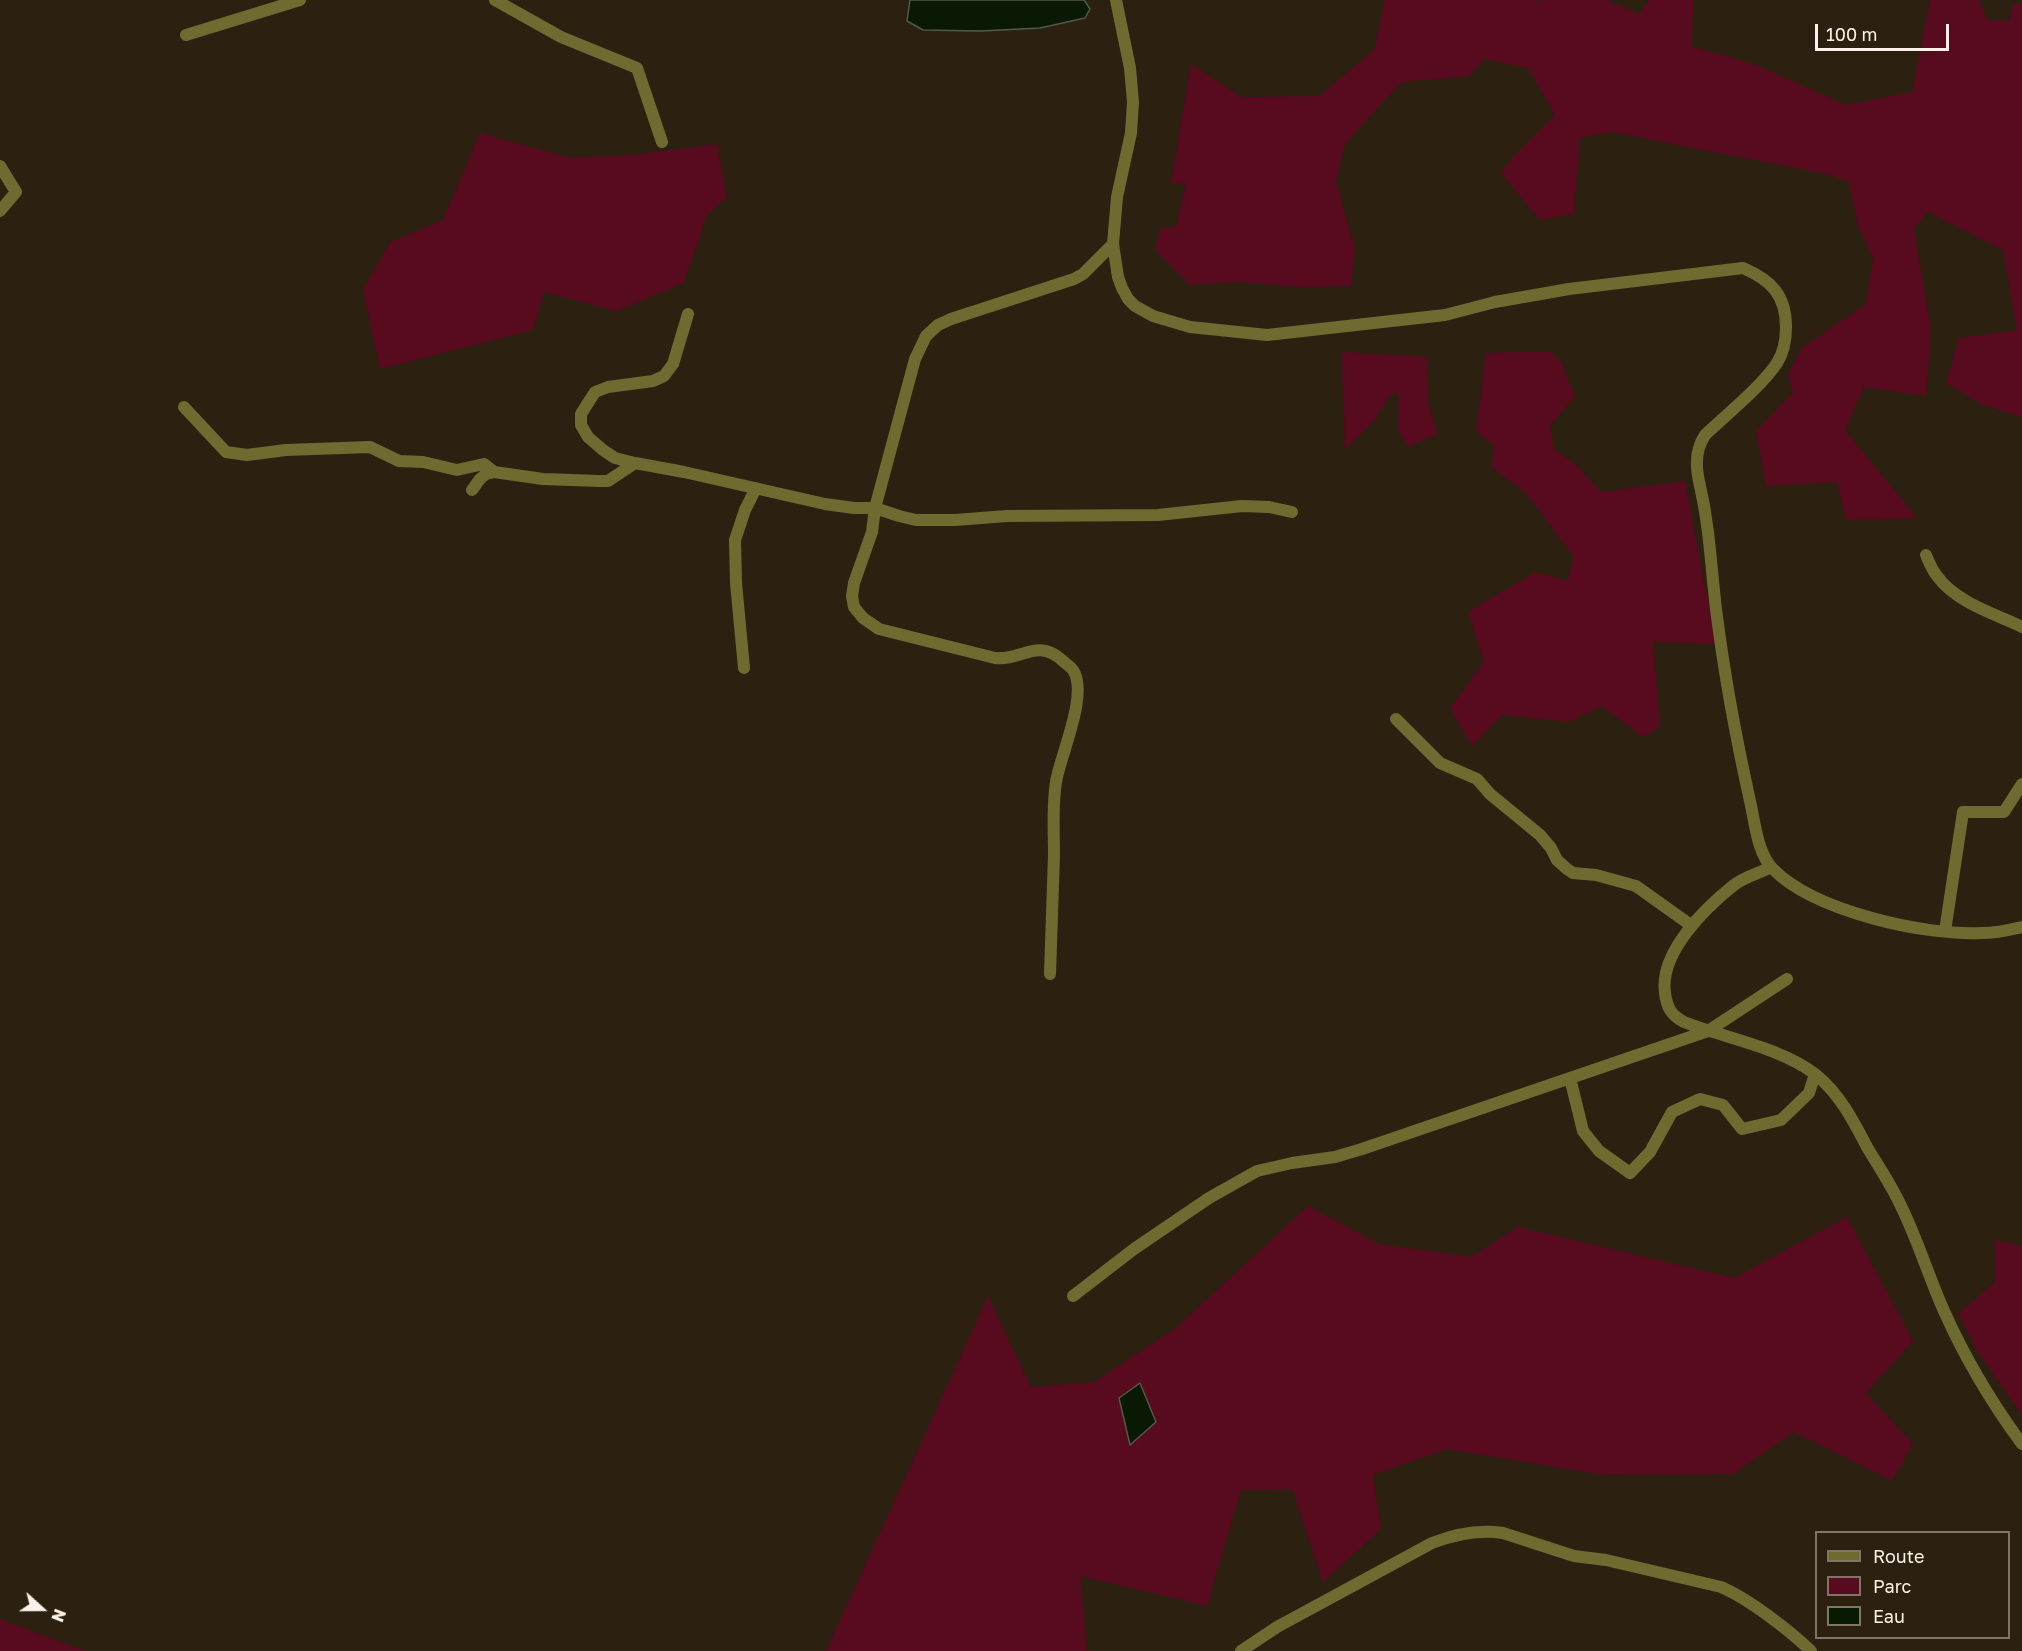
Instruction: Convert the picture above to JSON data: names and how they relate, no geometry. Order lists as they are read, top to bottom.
{
  "legend": ["Route", "Parc", "Eau"],
  "scale_bar": "100 m",
  "north": "right"
}
